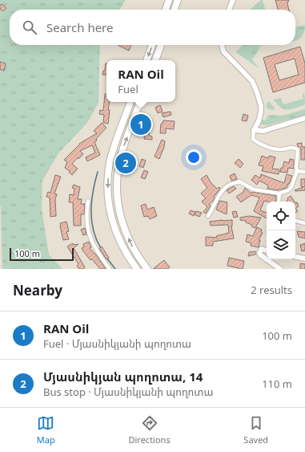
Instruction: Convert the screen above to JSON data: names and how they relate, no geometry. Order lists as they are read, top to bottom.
{
  "scale_bar": "100 m",
  "page": {
    "search": "Search here",
    "popup": ["RAN Oil", "Fuel"],
    "pins": ["1", "2"],
    "scale": "100 m",
    "heading": ["Nearby", "2 results"],
    "list": [
      {
        "mark": "1",
        "name": "RAN Oil",
        "note": "Fuel · Մյասնիկյանի պողոտա",
        "value": "100 m"
      },
      {
        "mark": "2",
        "name": "Մյասնիկյան պողոտա, 14",
        "note": "Bus stop · Մյասնիկյանի պողոտա",
        "value": "110 m"
      }
    ],
    "nav": ["Map", "Directions", "Saved"]
  }
}
